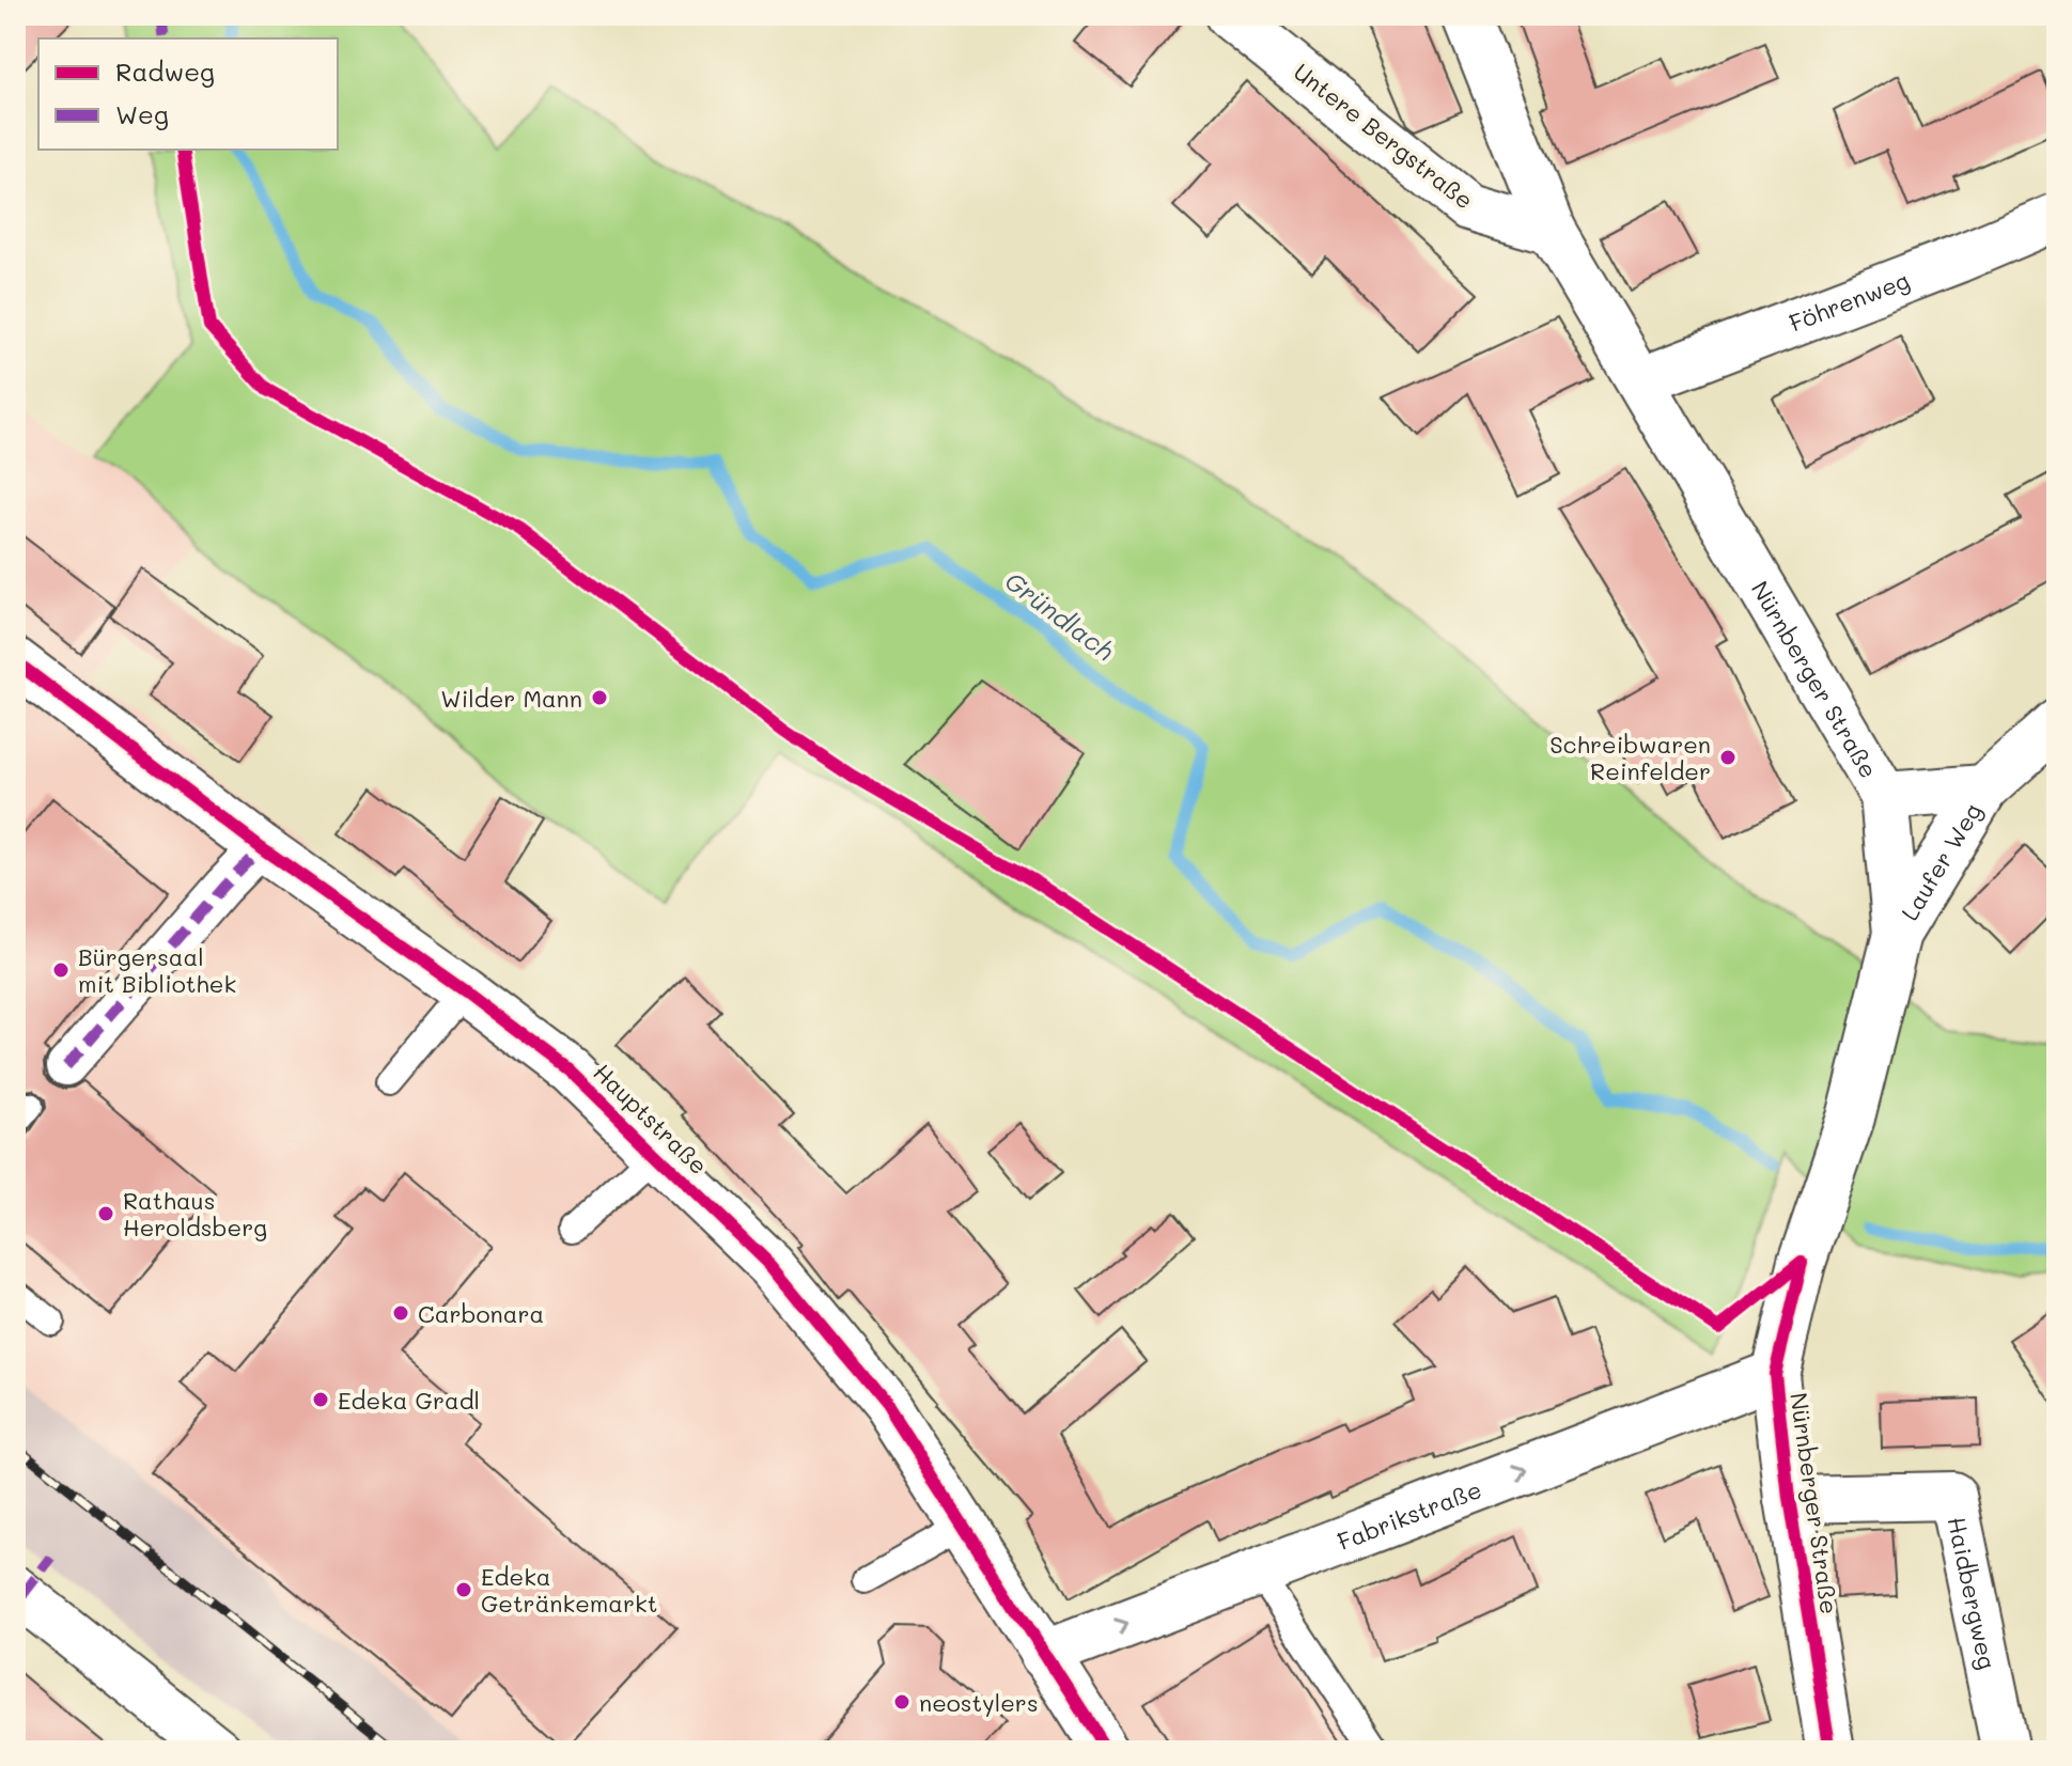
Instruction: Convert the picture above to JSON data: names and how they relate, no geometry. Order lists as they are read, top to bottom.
{
  "streets": {
    "street": [
      "Untere Bergstraße",
      "Föhrenweg",
      "Nürnberger Straße",
      "Laufer Weg",
      "Hauptstraße",
      "Fabrikstraße",
      "Haidbergweg"
    ]
  },
  "crossings": [
    ["Untere Bergstraße", "Nürnberger Straße"],
    ["Föhrenweg", "Nürnberger Straße"],
    ["Nürnberger Straße", "Laufer Weg"],
    ["Nürnberger Straße", "Fabrikstraße"],
    ["Nürnberger Straße", "Haidbergweg"],
    ["Hauptstraße", "Fabrikstraße"]
  ],
  "one_way": ["Fabrikstraße"],
  "water": ["Gründlach"],
  "places": [
    "Wilder Mann",
    "Schreibwaren Reinfelder",
    "Bürgersaal mit Bibliothek",
    "Rathaus Heroldsberg",
    "Carbonara",
    "Edeka Gradl",
    "Edeka Getränkemarkt",
    "neostylers"
  ],
  "legend": ["Radweg", "Weg"]
}
